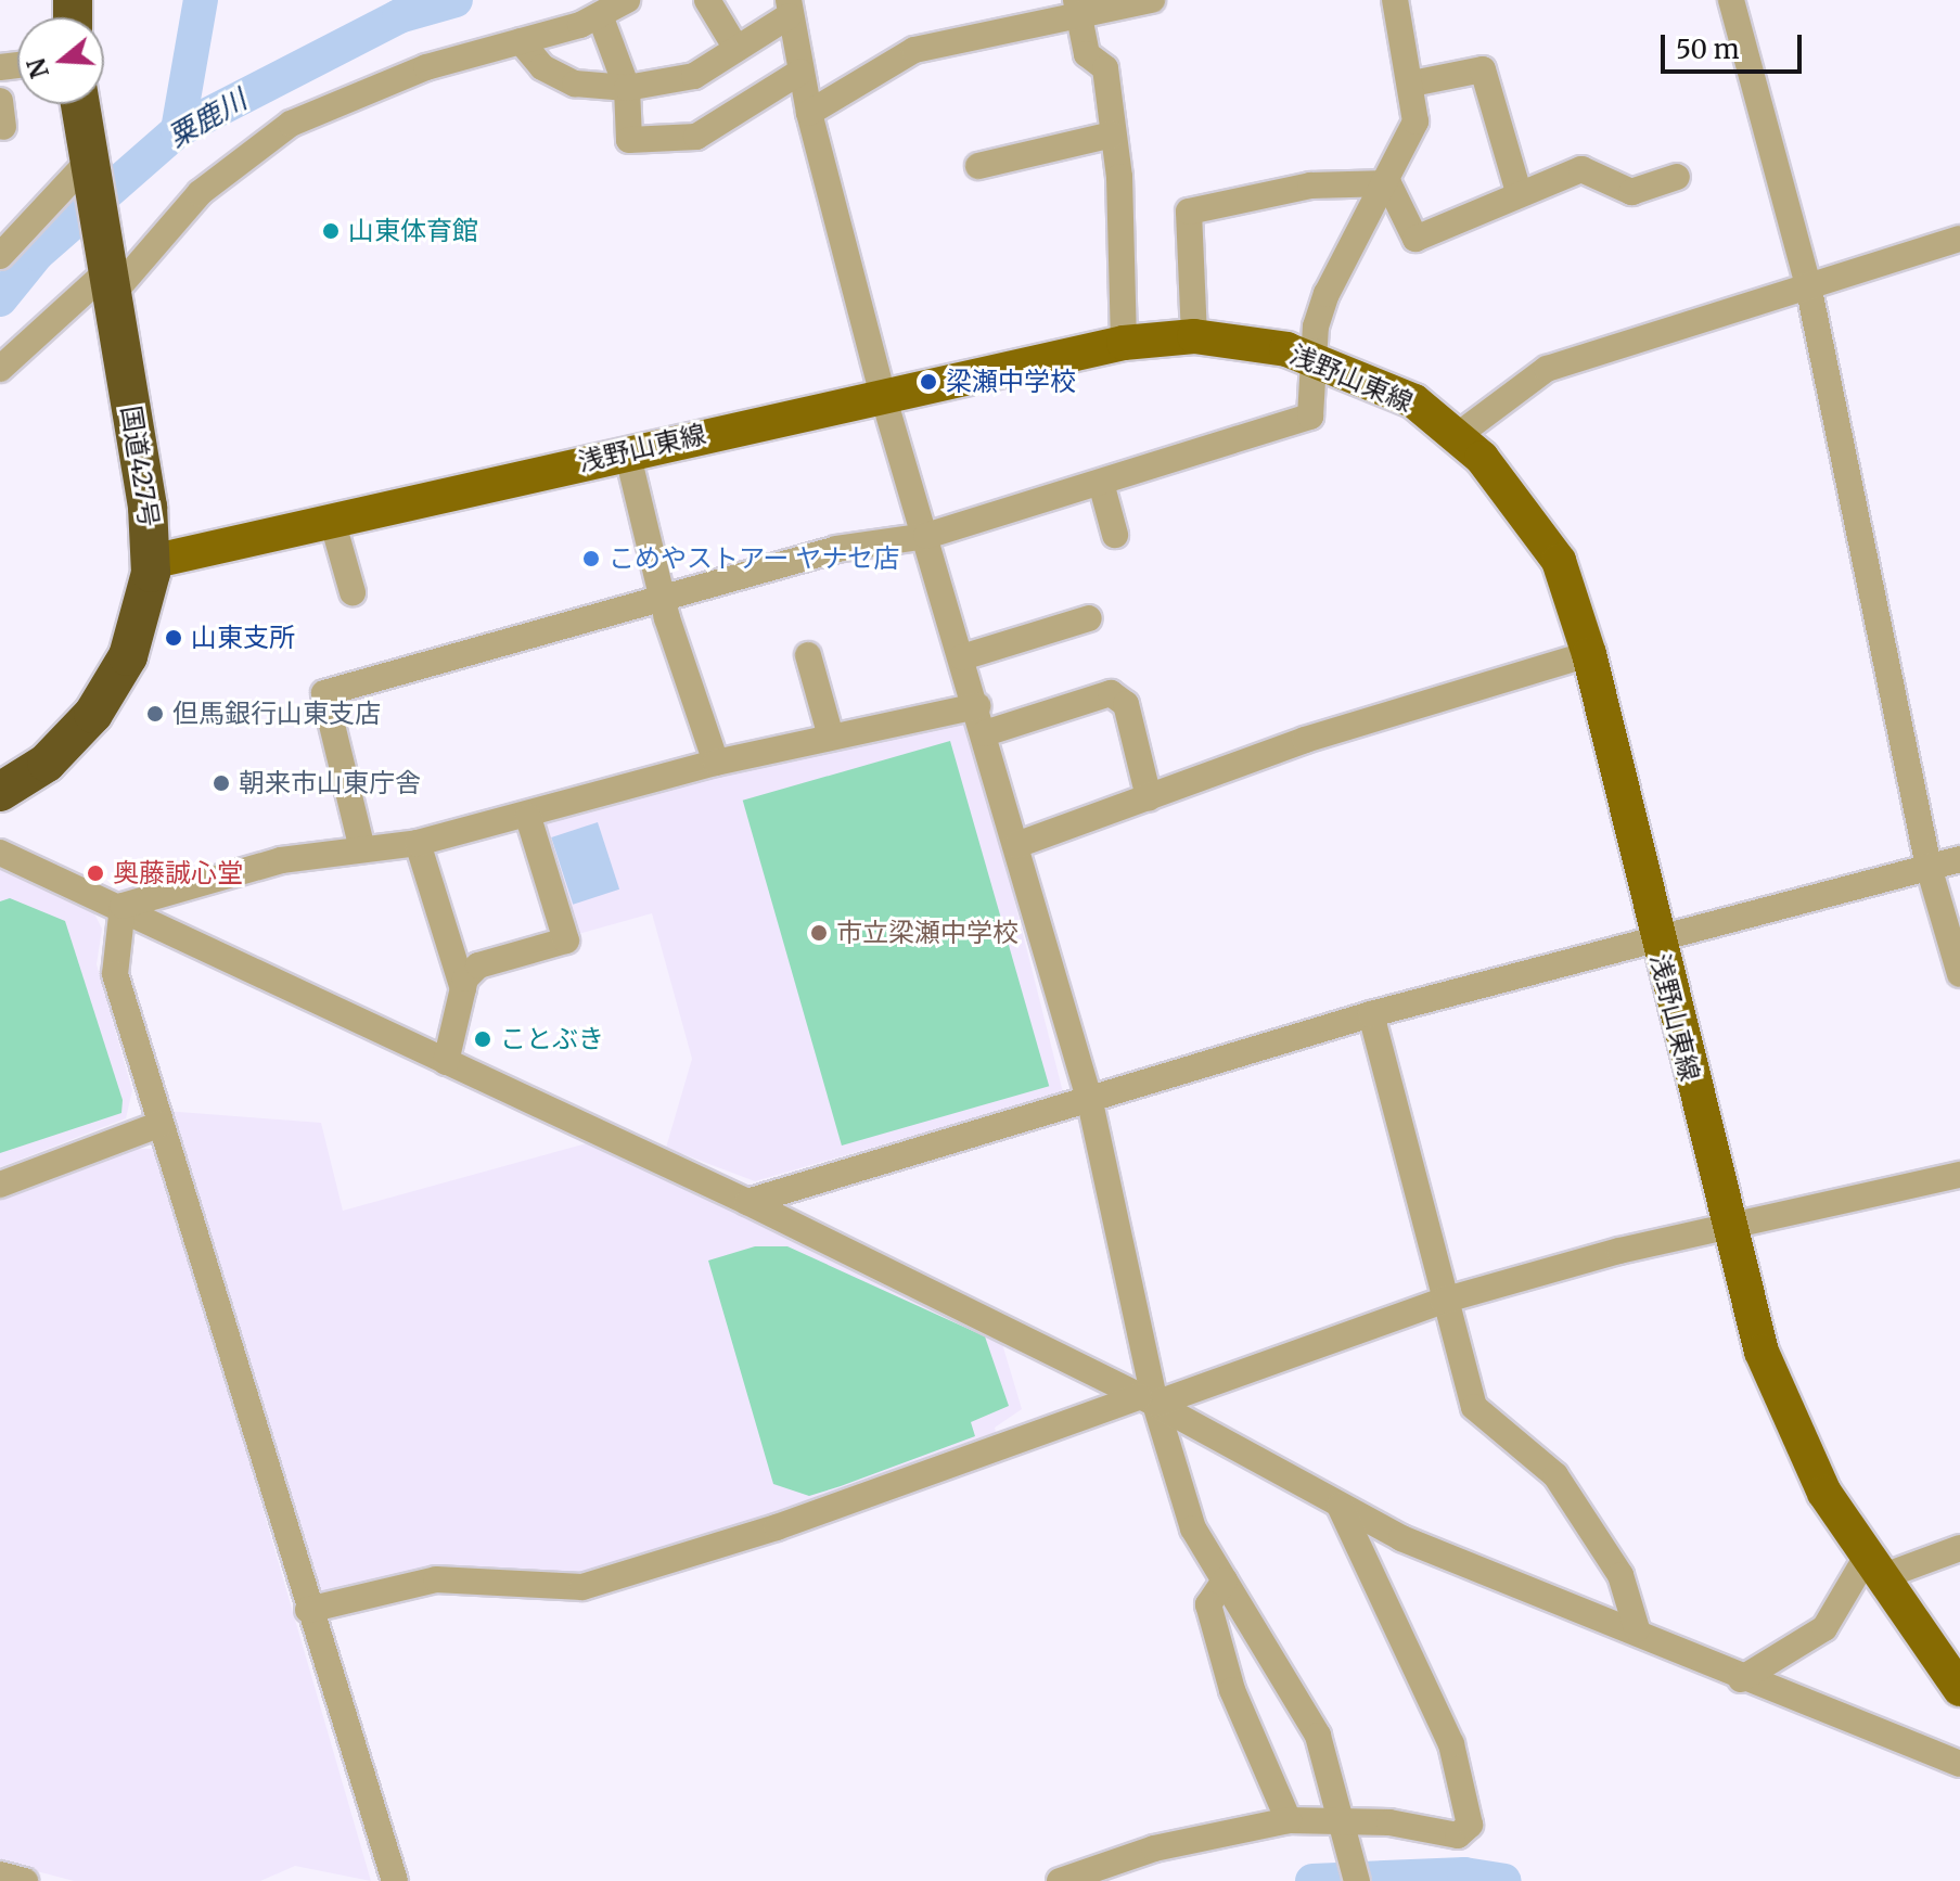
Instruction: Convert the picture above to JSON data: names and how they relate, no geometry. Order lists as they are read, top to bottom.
{
  "streets": {
    "highway": ["国道427号"],
    "main road": ["浅野山東線"]
  },
  "crossings": [
    ["浅野山東線", "国道427号"]
  ],
  "water": ["粟鹿川"],
  "places": [
    "山東体育館",
    "梁瀬中学校",
    "こめやストアー ヤナセ店",
    "山東支所",
    "但馬銀行山東支店",
    "朝来市山東庁舎",
    "奥藤誠心堂",
    "市立梁瀬中学校",
    "ことぶき"
  ],
  "scale_bar": "50 m",
  "north": "left"
}
